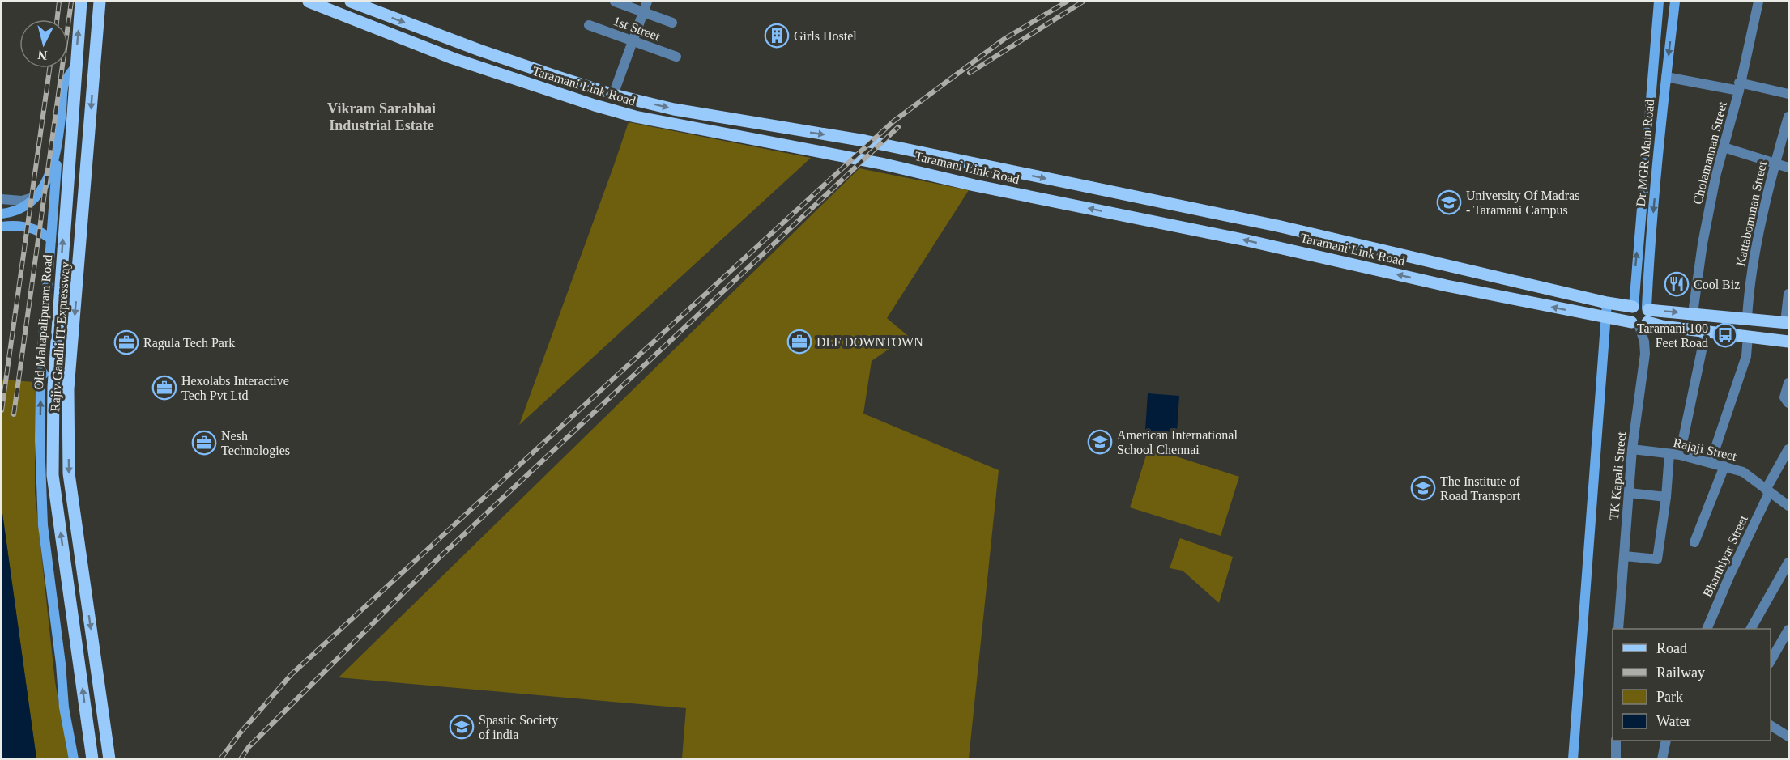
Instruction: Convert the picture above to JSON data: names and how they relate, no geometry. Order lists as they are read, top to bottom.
{
  "streets": {
    "main road": [
      "Taramani Link Road",
      "Dr MGR Main Road",
      "Old Mahapalipuram Road",
      "Rajiv Gandhi IT Expressway"
    ],
    "street": [
      "1st Street",
      "Cholamannan Street",
      "Kattabomman Street",
      "Rajaji Street",
      "TK Kapali Street",
      "Bharthiyar Street"
    ]
  },
  "crossings": [
    ["Taramani Link Road", "Dr MGR Main Road"],
    ["Taramani Link Road", "TK Kapali Street"],
    ["Dr MGR Main Road", "TK Kapali Street"],
    ["Rajaji Street", "TK Kapali Street"],
    ["Rajaji Street", "Bharthiyar Street"]
  ],
  "districts": ["Vikram Sarabhai Industrial Estate"],
  "places": {
    "building": ["Girls Hostel"],
    "school or university": [
      "University Of Madras - Taramani Campus",
      "American International School Chennai",
      "The Institute of Road Transport",
      "Spastic Society of india"
    ],
    "restaurant": ["Cool Biz"],
    "bus stop": ["Taramani 100 Feet Road"],
    "office": [
      "DLF DOWNTOWN",
      "Ragula Tech Park",
      "Hexolabs Interactive Tech Pvt Ltd",
      "Nesh Technologies"
    ]
  },
  "legend": [
    "Road",
    "Railway",
    "Park",
    "Water"
  ],
  "north": "bottom"
}
